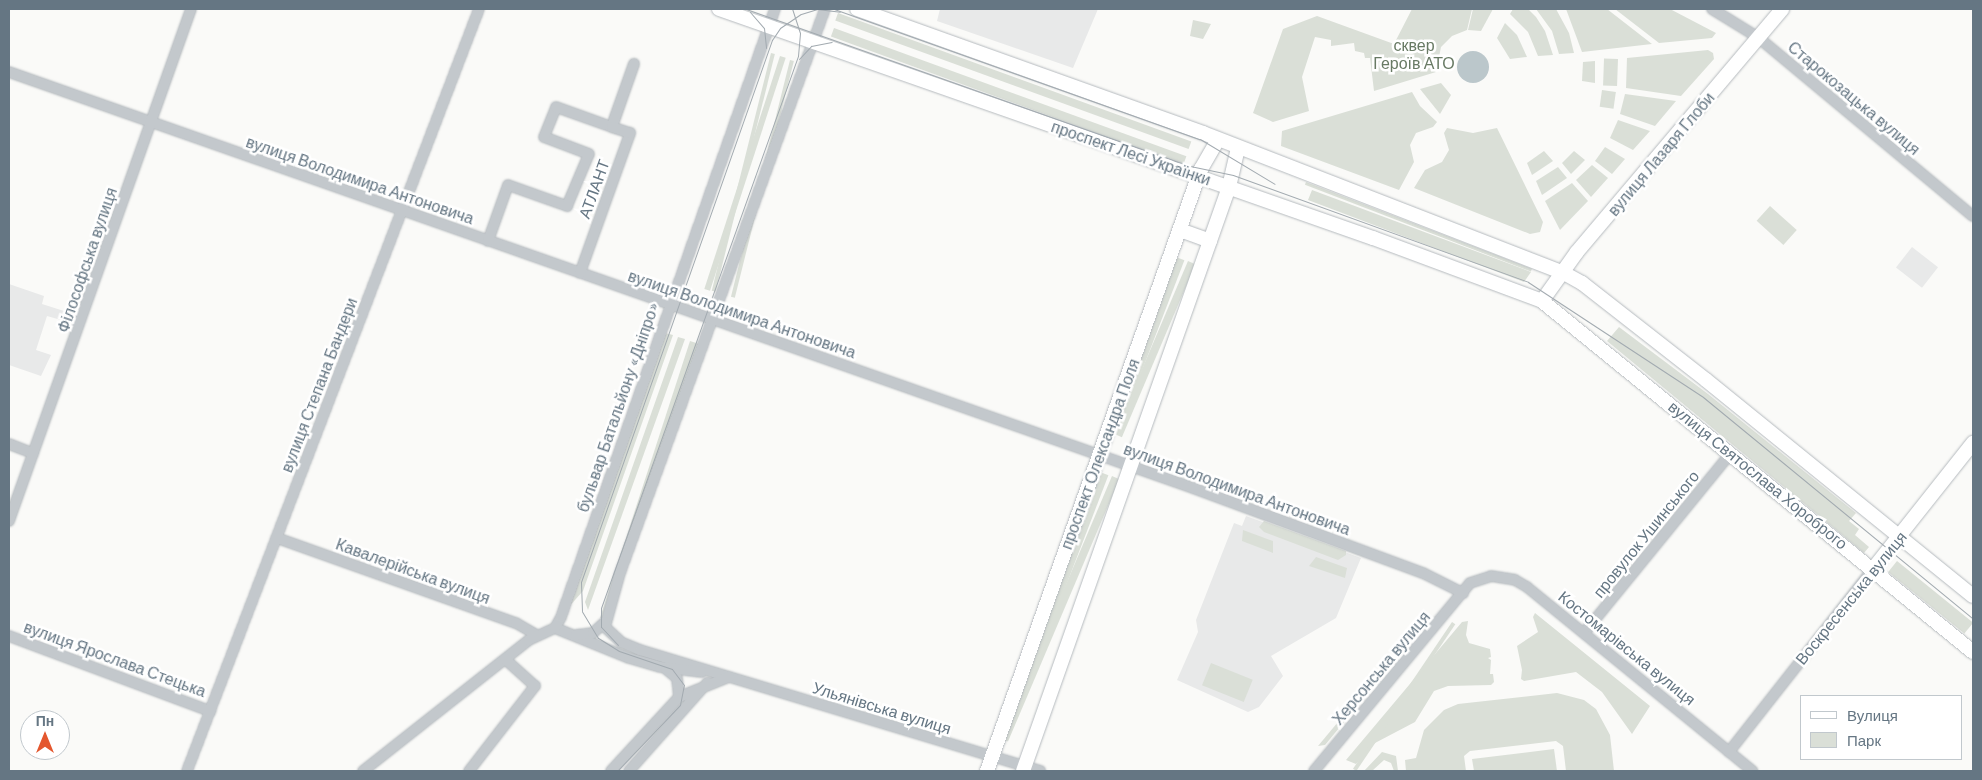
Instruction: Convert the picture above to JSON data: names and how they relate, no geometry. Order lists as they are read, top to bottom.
{
  "streets": {
    "main road": [
      "проспект Лесі Українки",
      "вулиця Лазаря Глоби",
      "проспект Олександра Поля",
      "вулиця Святослава Хороброго",
      "Воскресенська вулиця"
    ],
    "street": [
      "Старокозацька вулиця",
      "вулиця Володимира Антоновича",
      "АТЛАНТ",
      "Філософська вулиця",
      "вулиця Степана Бандери",
      "бульвар Батальйону «Дніпро»",
      "провулок Ушинського",
      "Кавалерійська вулиця",
      "Костомарівська вулиця",
      "вулиця Ярослава Стецька",
      "Херсонська вулиця",
      "Ульянівська вулиця"
    ]
  },
  "crossings": [
    ["Старокозацька вулиця", "вулиця Лазаря Глоби"],
    ["проспект Лесі Українки", "вулиця Лазаря Глоби"],
    ["проспект Лесі Українки", "бульвар Батальйону «Дніпро»"],
    ["проспект Лесі Українки", "проспект Олександра Поля"],
    ["проспект Лесі Українки", "вулиця Святослава Хороброго"],
    ["вулиця Лазаря Глоби", "вулиця Святослава Хороброго"],
    ["вулиця Володимира Антоновича", "АТЛАНТ"],
    ["вулиця Володимира Антоновича", "Філософська вулиця"],
    ["вулиця Володимира Антоновича", "вулиця Степана Бандери"],
    ["вулиця Володимира Антоновича", "бульвар Батальйону «Дніпро»"],
    ["вулиця Володимира Антоновича", "проспект Олександра Поля"],
    ["вулиця Володимира Антоновича", "Херсонська вулиця"],
    ["вулиця Степана Бандери", "Кавалерійська вулиця"],
    ["вулиця Степана Бандери", "вулиця Ярослава Стецька"],
    ["бульвар Батальйону «Дніпро»", "Ульянівська вулиця"],
    ["проспект Олександра Поля", "Ульянівська вулиця"],
    ["вулиця Святослава Хороброго", "провулок Ушинського"],
    ["вулиця Святослава Хороброго", "Воскресенська вулиця"],
    ["провулок Ушинського", "Костомарівська вулиця"],
    ["Воскресенська вулиця", "Костомарівська вулиця"],
    ["Костомарівська вулиця", "Херсонська вулиця"]
  ],
  "parks": ["сквер Героїв АТО"],
  "legend": ["Вулиця", "Парк"],
  "north": "top"
}
